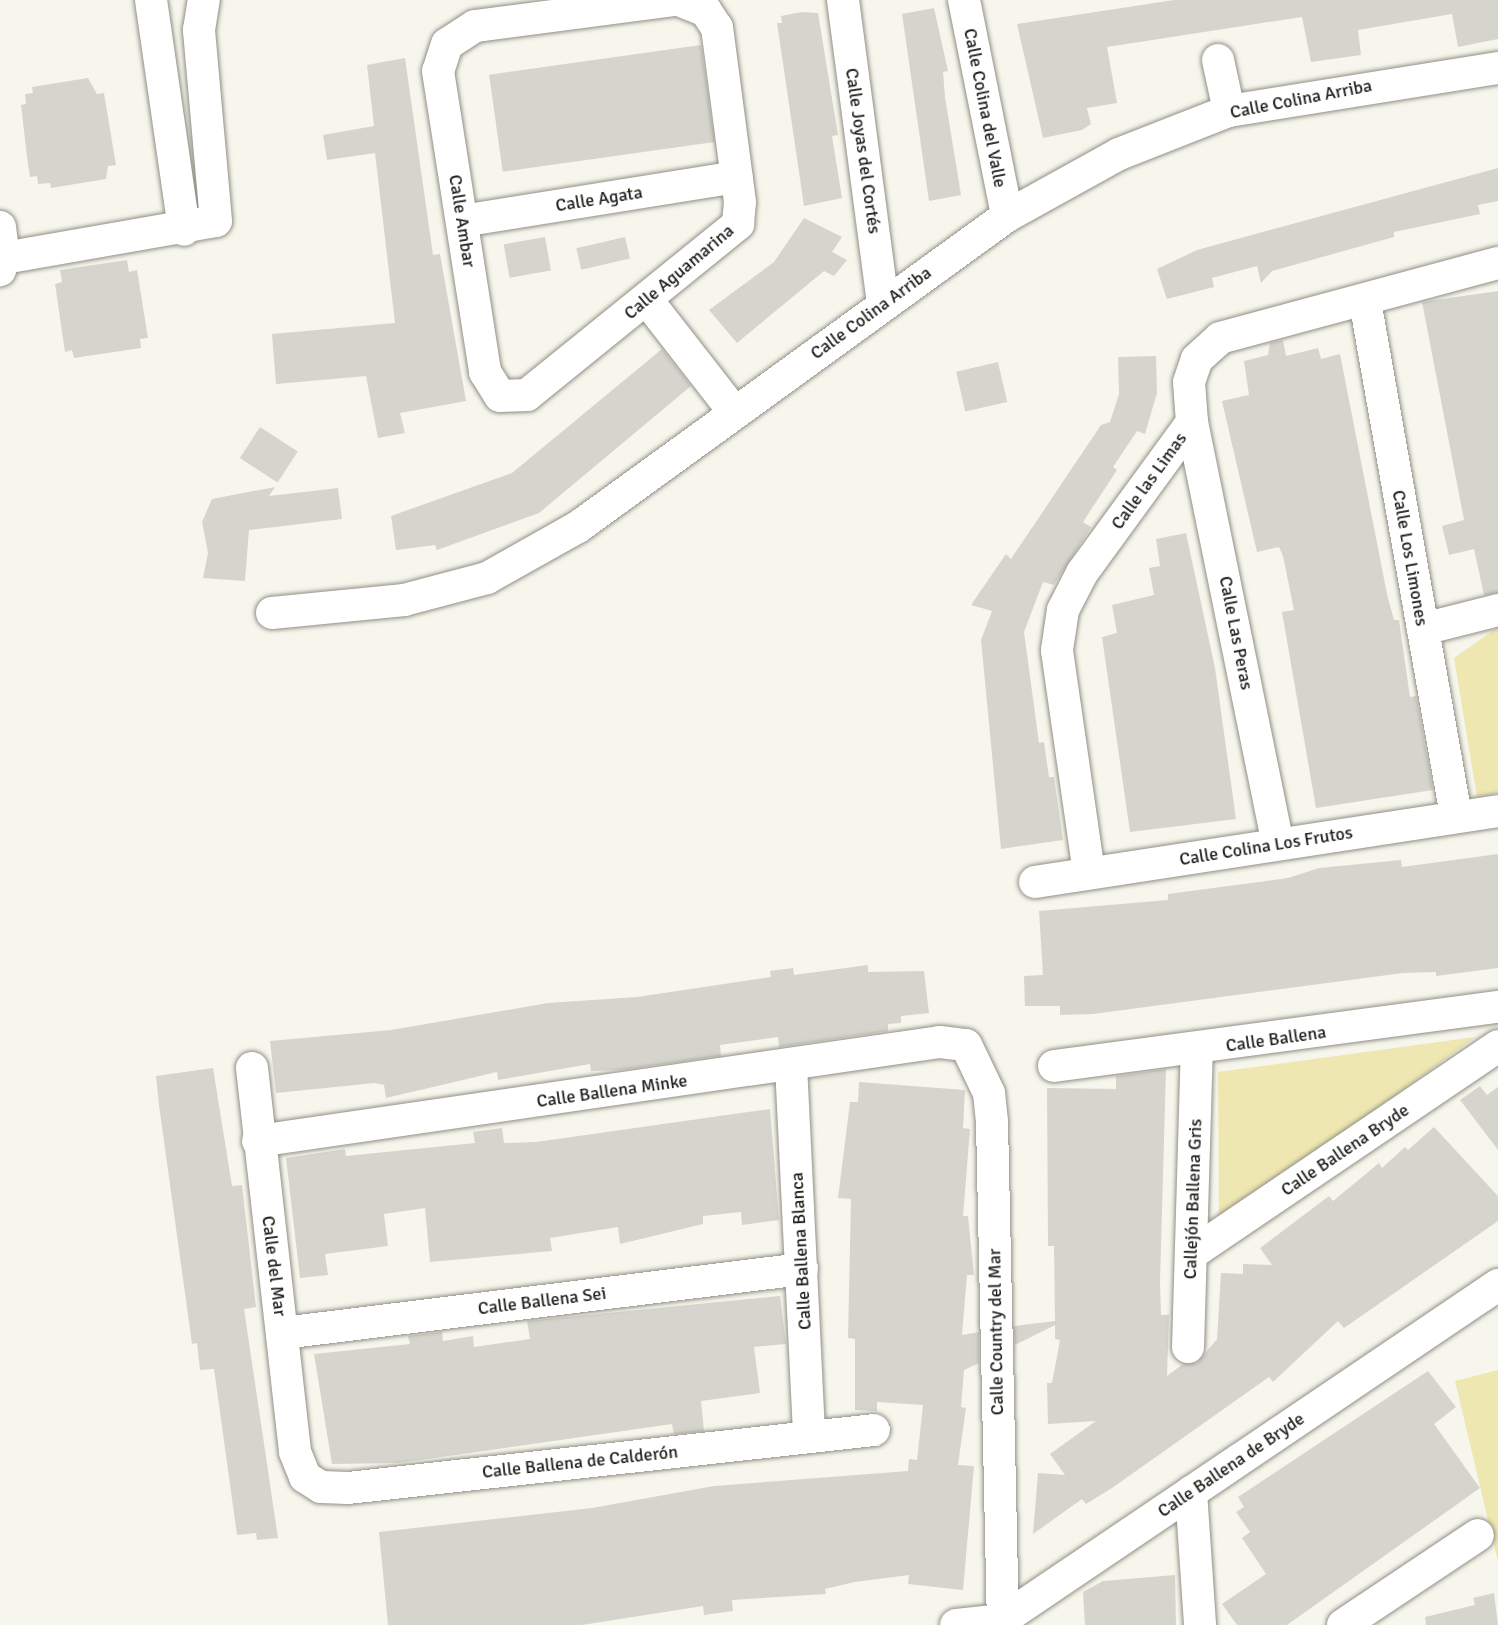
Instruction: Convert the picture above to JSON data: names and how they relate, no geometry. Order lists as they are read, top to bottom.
{
  "streets": {
    "street": [
      "Calle Colina Arriba",
      "Calle Colina del Valle",
      "Calle Joyas del Cortés",
      "Calle Agata",
      "Calle Ambar",
      "Calle Aguamarina",
      "Calle las Limas",
      "Calle Los Limones",
      "Calle Las Peras",
      "Calle Colina Los Frutos",
      "Calle Ballena",
      "Calle Ballena Minke",
      "Calle Ballena Bryde",
      "Callejón Ballena Gris",
      "Calle Ballena Blanca",
      "Calle del Mar",
      "Calle Ballena Sei",
      "Calle Country del Mar",
      "Calle Ballena de Calderón",
      "Calle Ballena de Bryde"
    ]
  },
  "crossings": [
    ["Calle Colina Arriba", "Calle Colina del Valle"],
    ["Calle Colina Arriba", "Calle Joyas del Cortés"],
    ["Calle Agata", "Calle Ambar"],
    ["Calle Agata", "Calle Aguamarina"],
    ["Calle Ambar", "Calle Aguamarina"],
    ["Calle las Limas", "Calle Los Limones"],
    ["Calle las Limas", "Calle Las Peras"],
    ["Calle las Limas", "Calle Colina Los Frutos"],
    ["Calle Los Limones", "Calle Colina Los Frutos"],
    ["Calle Las Peras", "Calle Colina Los Frutos"],
    ["Calle Ballena", "Callejón Ballena Gris"],
    ["Calle Ballena Minke", "Calle Ballena Blanca"],
    ["Calle Ballena Minke", "Calle del Mar"],
    ["Calle Ballena Minke", "Calle Country del Mar"],
    ["Calle Ballena Bryde", "Callejón Ballena Gris"],
    ["Calle Ballena Blanca", "Calle Ballena Sei"],
    ["Calle Ballena Blanca", "Calle Ballena de Calderón"],
    ["Calle del Mar", "Calle Ballena Sei"],
    ["Calle del Mar", "Calle Ballena de Calderón"],
    ["Calle Country del Mar", "Calle Ballena de Bryde"]
  ]
}
